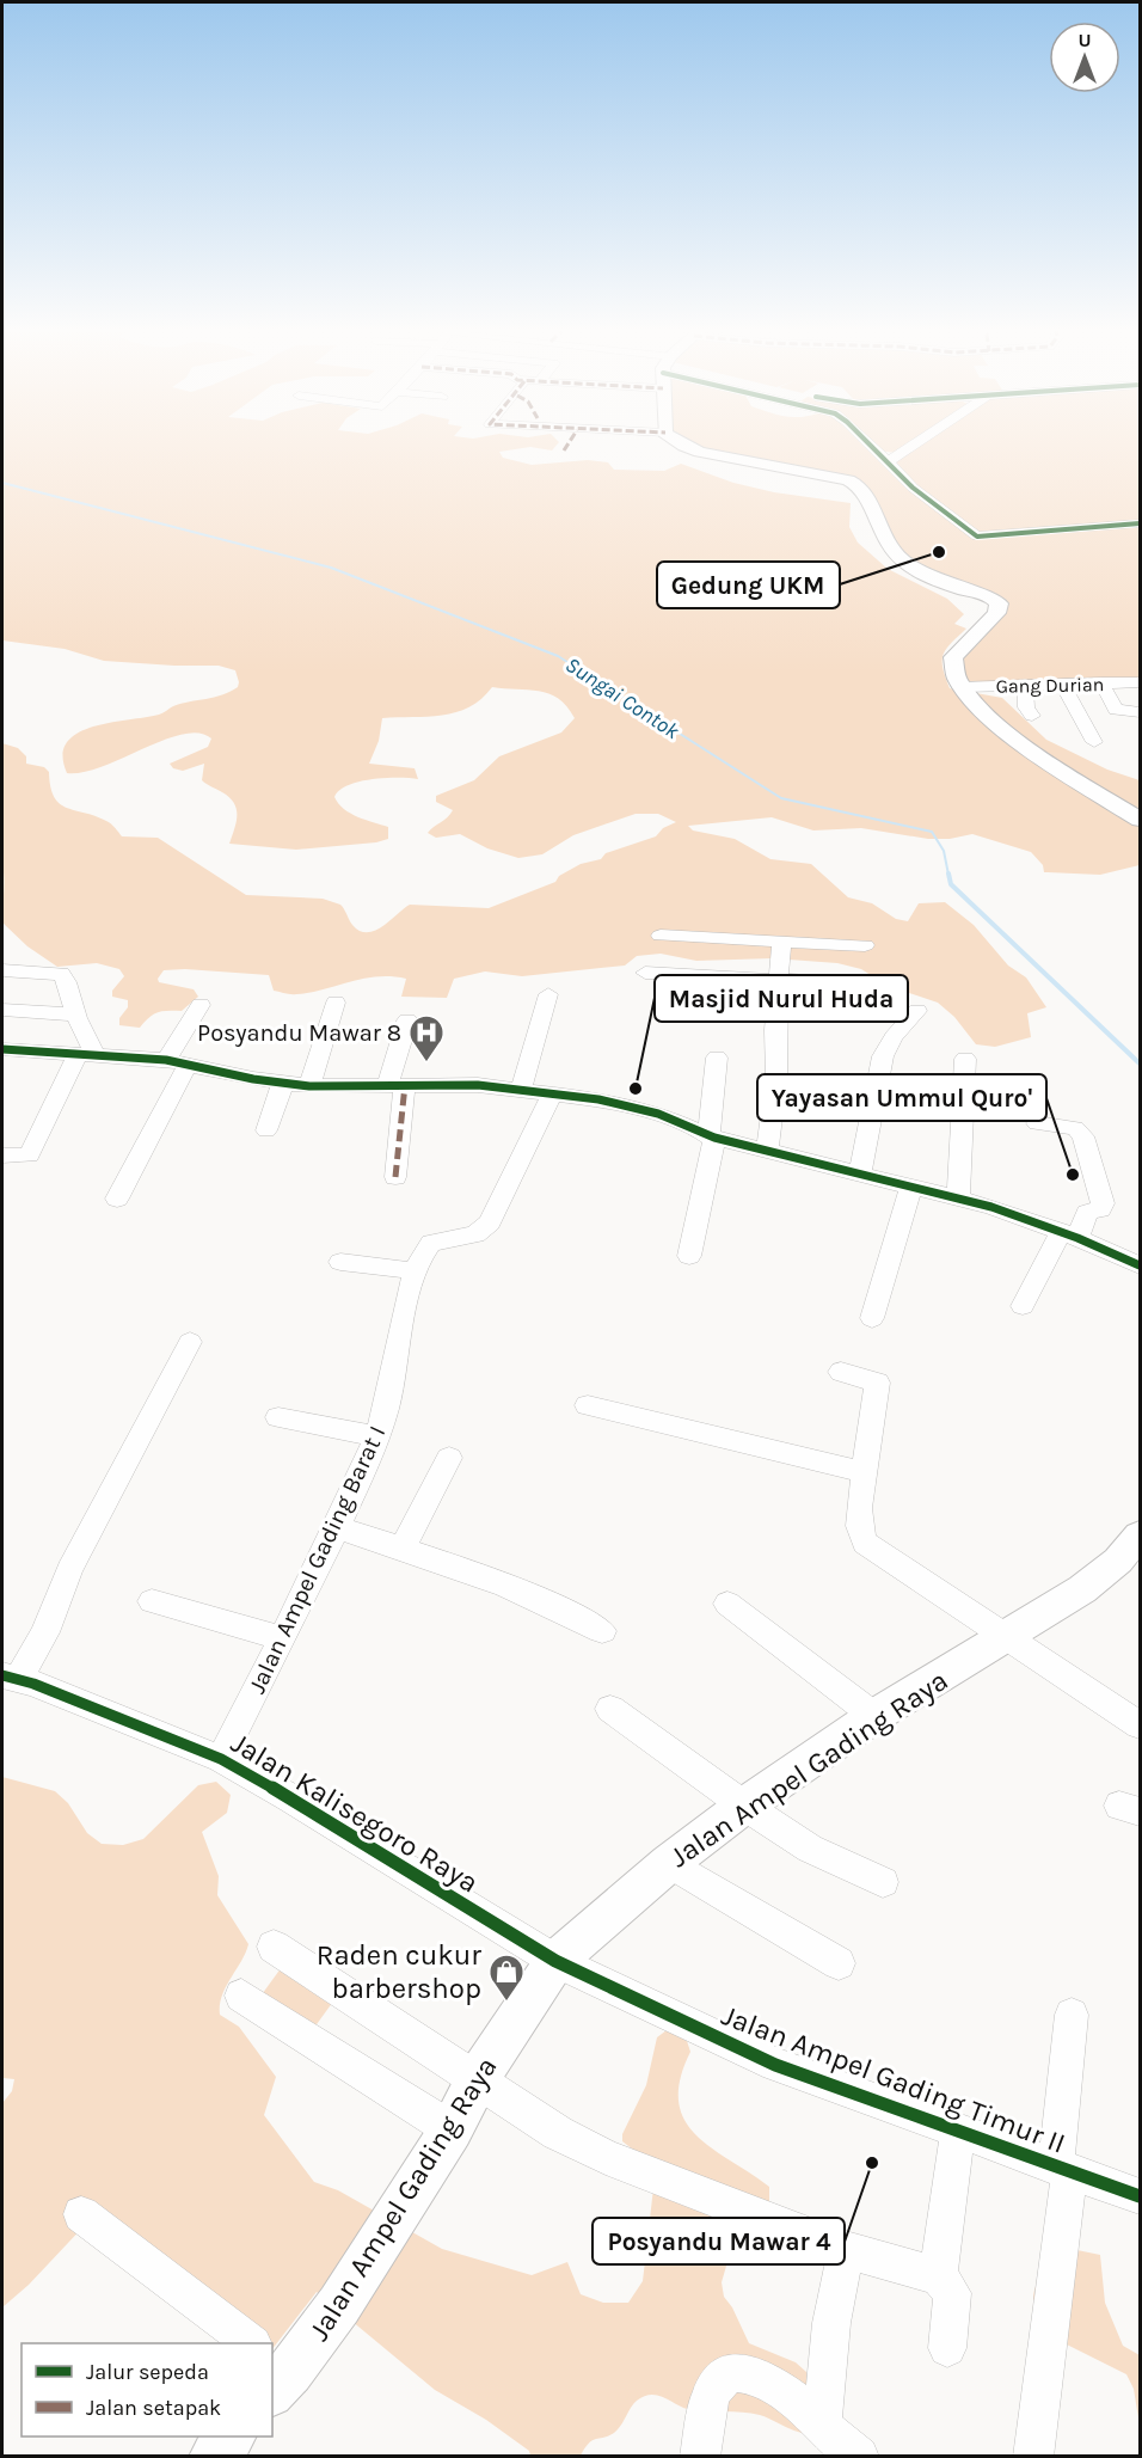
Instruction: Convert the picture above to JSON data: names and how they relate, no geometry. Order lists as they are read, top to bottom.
{
  "streets": {
    "main road": ["Jalan Ampel Gading Raya"],
    "street": [
      "Gang Durian",
      "Jalan Ampel Gading Barat I",
      "Jalan Kalisegoro Raya",
      "Jalan Ampel Gading Timur II"
    ]
  },
  "crossings": [
    ["Jalan Ampel Gading Barat I", "Jalan Kalisegoro Raya"],
    ["Jalan Ampel Gading Raya", "Jalan Kalisegoro Raya"],
    ["Jalan Ampel Gading Raya", "Jalan Ampel Gading Timur II"],
    ["Jalan Kalisegoro Raya", "Jalan Ampel Gading Timur II"]
  ],
  "water": ["Sungai Contok"],
  "places": {
    "other": [
      "Gedung UKM",
      "Masjid Nurul Huda",
      "Yayasan Ummul Quro'",
      "Posyandu Mawar 4"
    ],
    "hospital": ["Posyandu Mawar 8"],
    "shop": ["Raden cukur barbershop"]
  },
  "legend": ["Jalur sepeda", "Jalan setapak"],
  "north": "top"
}
